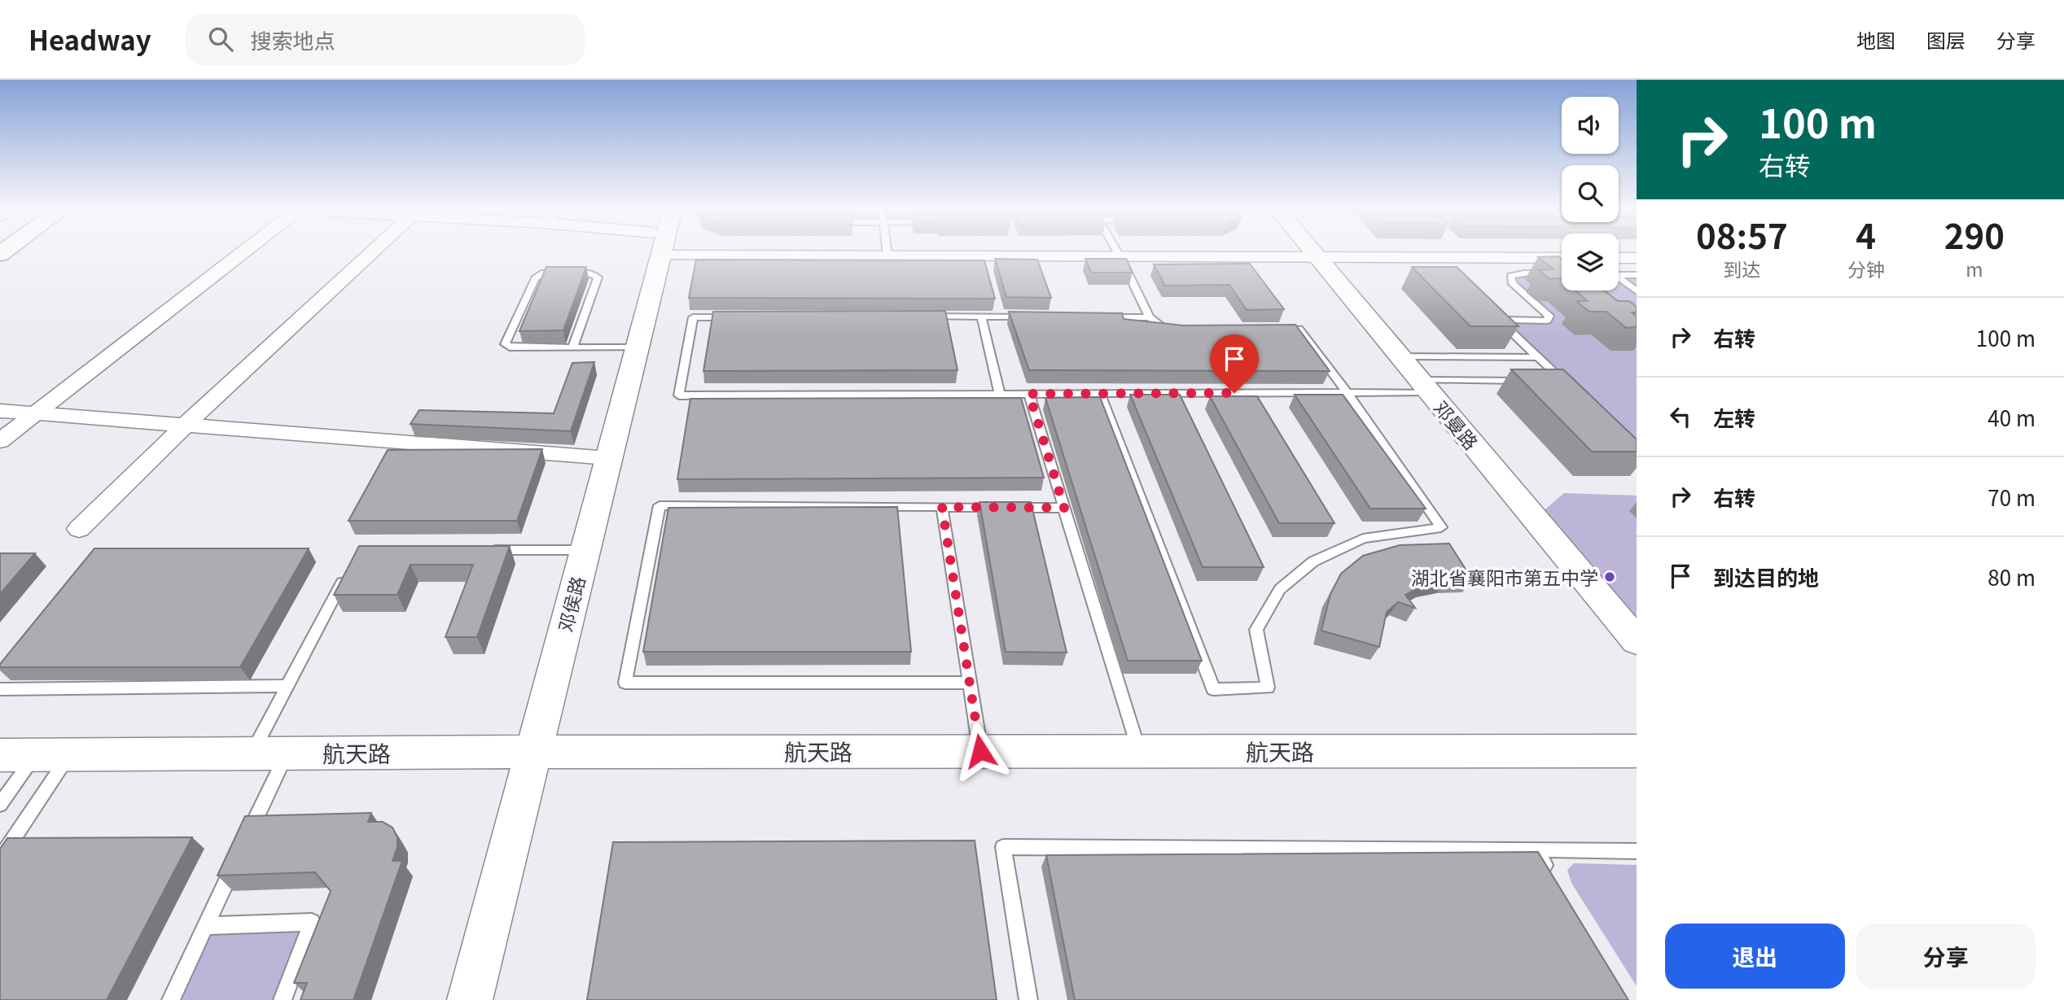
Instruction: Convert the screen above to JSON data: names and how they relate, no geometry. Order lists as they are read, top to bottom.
{
  "streets": {
    "street": ["邓曼路", "邓侯路", "航天路"]
  },
  "crossings": [
    ["邓侯路", "航天路"]
  ],
  "places": ["湖北省襄阳市第五中学"],
  "page": {
    "header": "Headway",
    "search": "搜索地点",
    "nav": ["地图", "图层", "分享"],
    "turn": ["100 m", "右转"],
    "eta": [
      "08:57",
      "到达",
      "4",
      "分钟",
      "290",
      "m"
    ],
    "list": [
      {
        "name": "右转",
        "value": "100 m"
      },
      {
        "name": "左转",
        "value": "40 m"
      },
      {
        "name": "右转",
        "value": "70 m"
      },
      {
        "name": "到达目的地",
        "value": "80 m"
      }
    ],
    "buttons": ["退出", "分享"]
  }
}
